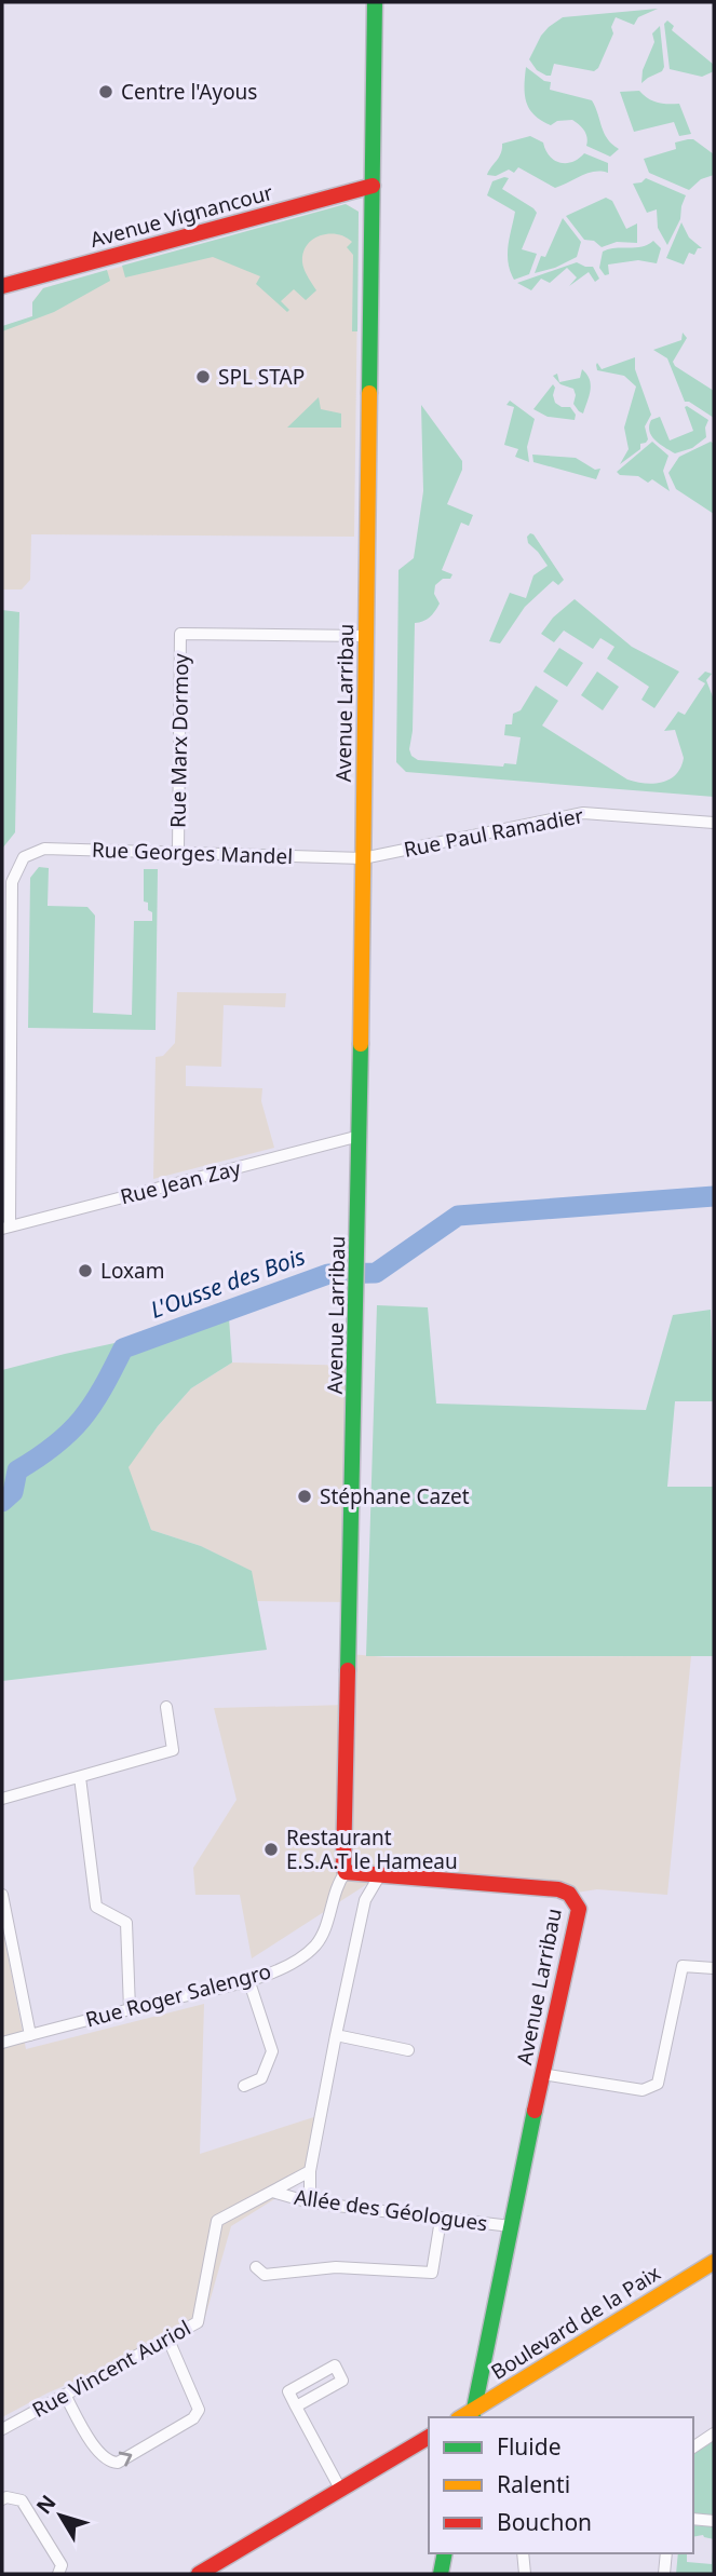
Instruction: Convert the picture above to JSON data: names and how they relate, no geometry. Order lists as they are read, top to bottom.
{
  "streets": {
    "street": [
      "Avenue Vignancour",
      "Avenue Larribau",
      "Rue Marx Dormoy",
      "Rue Paul Ramadier",
      "Rue Georges Mandel",
      "Rue Jean Zay",
      "Rue Roger Salengro",
      "Allée des Géologues",
      "Boulevard de la Paix",
      "Rue Vincent Auriol"
    ]
  },
  "crossings": [
    ["Avenue Vignancour", "Avenue Larribau"],
    ["Avenue Larribau", "Rue Marx Dormoy"],
    ["Avenue Larribau", "Rue Paul Ramadier"],
    ["Avenue Larribau", "Rue Georges Mandel"],
    ["Avenue Larribau", "Rue Jean Zay"],
    ["Avenue Larribau", "Rue Roger Salengro"],
    ["Avenue Larribau", "Allée des Géologues"],
    ["Avenue Larribau", "Boulevard de la Paix"],
    ["Rue Marx Dormoy", "Rue Georges Mandel"],
    ["Rue Paul Ramadier", "Rue Georges Mandel"],
    ["Allée des Géologues", "Rue Vincent Auriol"]
  ],
  "water": ["L'Ousse des Bois"],
  "places": [
    "Centre l'Ayous",
    "SPL STAP",
    "Loxam",
    "Stéphane Cazet",
    "Restaurant E.S.A.T le Hameau"
  ],
  "legend": ["Fluide", "Ralenti", "Bouchon"],
  "north": "top left"
}
